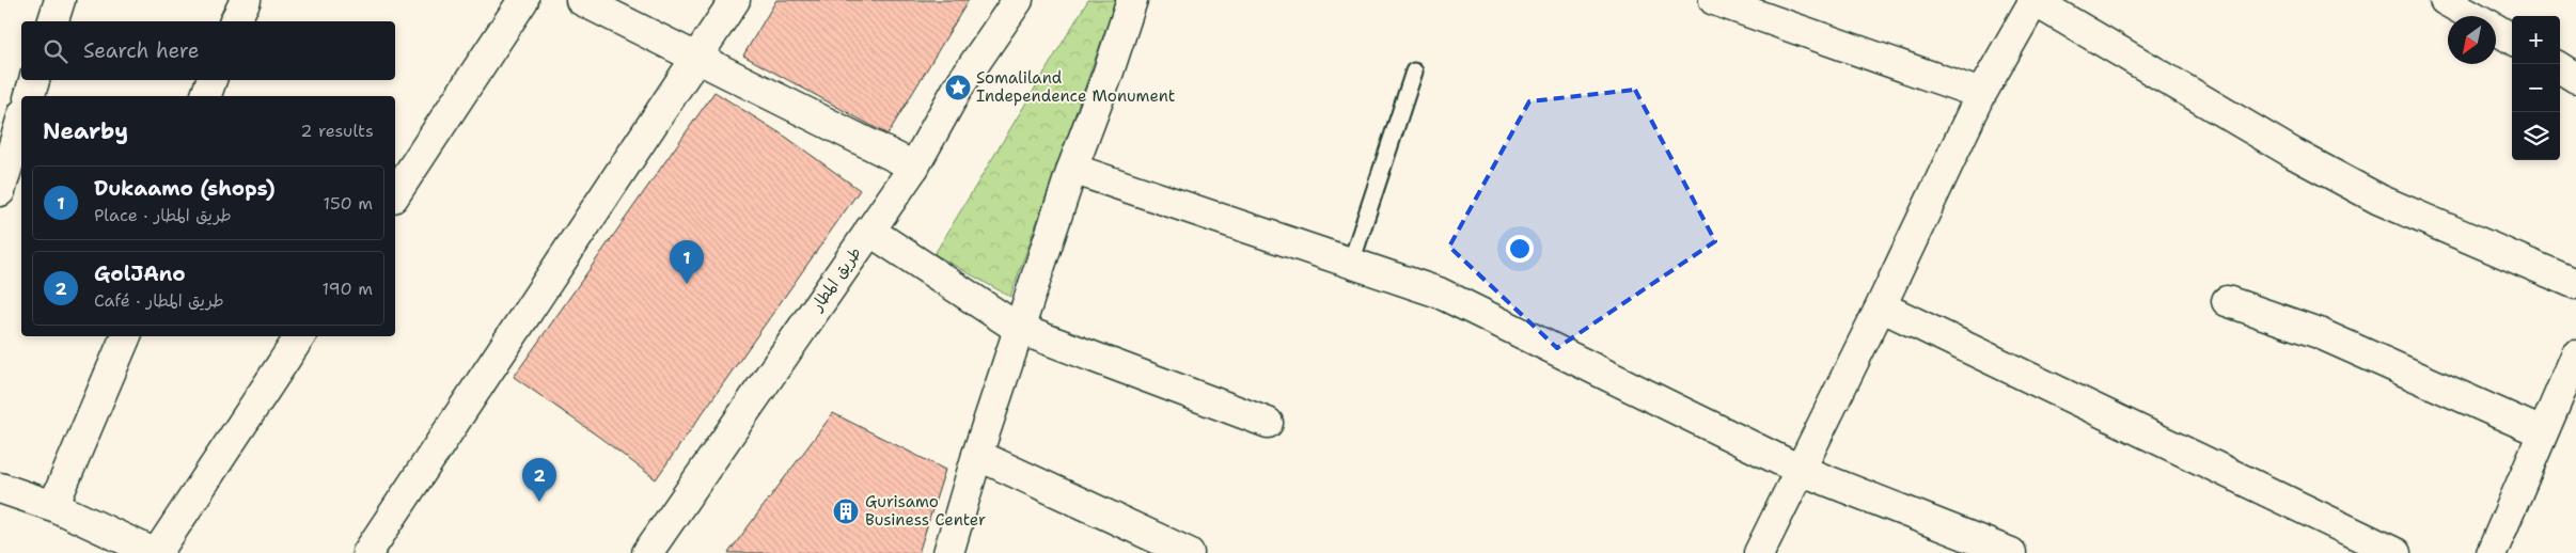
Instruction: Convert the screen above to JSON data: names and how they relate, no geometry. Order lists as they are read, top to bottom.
{
  "streets": {
    "street": ["طريق المطار"]
  },
  "places": {
    "place": ["Somaliland Independence Monument"],
    "building": ["Gurisamo Business Center"]
  },
  "north": "bottom left",
  "page": {
    "map_buttons": ["+", "−"],
    "search": "Search here",
    "heading": ["Nearby", "2 results"],
    "list": [
      {
        "mark": "1",
        "name": "Dukaamo (shops)",
        "note": "Place · طريق المطار",
        "value": "150 m"
      },
      {
        "mark": "2",
        "name": "GolJAno",
        "note": "Café · طريق المطار",
        "value": "190 m"
      }
    ],
    "pins": ["1", "2"]
  }
}
